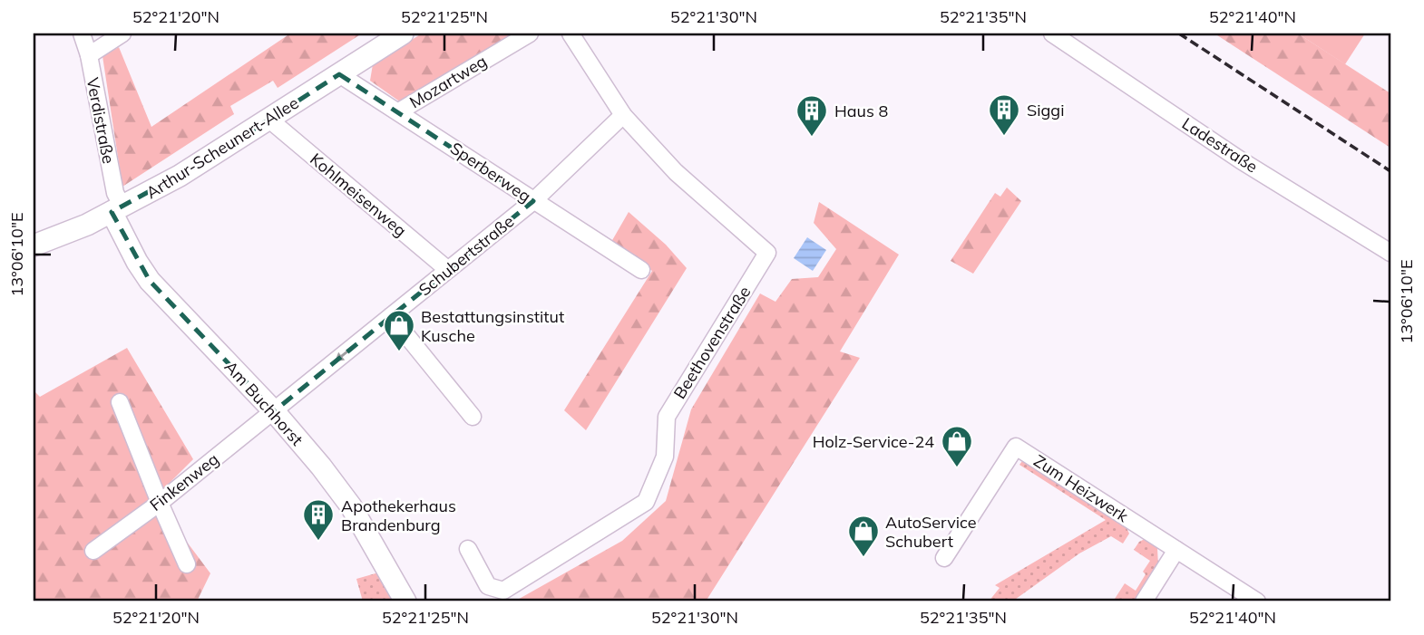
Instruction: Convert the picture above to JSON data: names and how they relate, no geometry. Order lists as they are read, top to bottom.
{
  "streets": {
    "main road": ["Arthur-Scheunert-Allee", "Am Buchhorst"],
    "street": [
      "Mozartweg",
      "Verdistraße",
      "Ladestraße",
      "Sperberweg",
      "Kohlmeisenweg",
      "Schubertstraße",
      "Beethovenstraße",
      "Finkenweg",
      "Zum Heizwerk"
    ]
  },
  "crossings": [
    ["Mozartweg", "Sperberweg"],
    ["Verdistraße", "Arthur-Scheunert-Allee"],
    ["Verdistraße", "Am Buchhorst"],
    ["Arthur-Scheunert-Allee", "Sperberweg"],
    ["Arthur-Scheunert-Allee", "Kohlmeisenweg"],
    ["Arthur-Scheunert-Allee", "Am Buchhorst"],
    ["Sperberweg", "Schubertstraße"],
    ["Kohlmeisenweg", "Schubertstraße"],
    ["Schubertstraße", "Beethovenstraße"],
    ["Schubertstraße", "Am Buchhorst"],
    ["Schubertstraße", "Finkenweg"],
    ["Am Buchhorst", "Finkenweg"]
  ],
  "places": {
    "building": ["Siggi", "Haus 8", "Apothekerhaus Brandenburg"],
    "shop": ["Bestattungsinstitut Kusche", "Holz-Service-24", "AutoService Schubert"]
  },
  "coordinates": [
    "52°21'20\"N",
    "52°21'25\"N",
    "52°21'30\"N",
    "52°21'35\"N",
    "52°21'40\"N",
    "13°06'10\"E"
  ]
}
